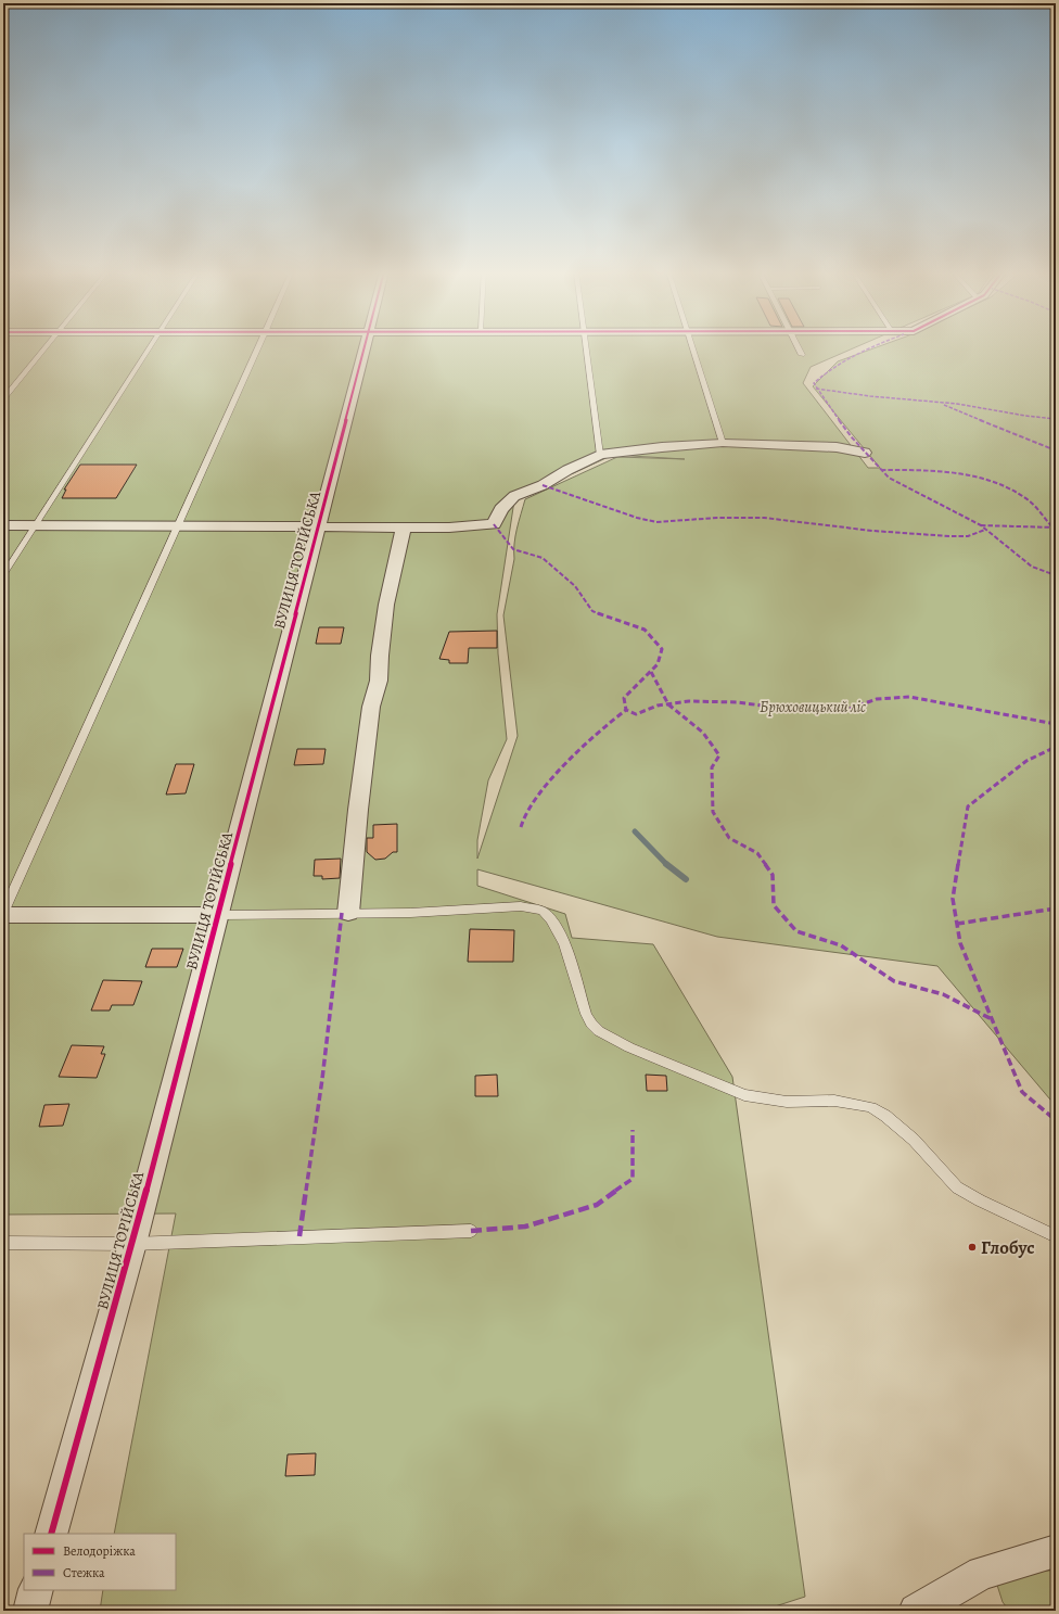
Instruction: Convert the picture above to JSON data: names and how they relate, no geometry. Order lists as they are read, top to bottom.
{
  "streets": {
    "street": ["ВУЛИЦЯ ТОРІЙСЬКА"]
  },
  "parks": ["Брюховицький ліс"],
  "places": ["Глобус"],
  "legend": ["Велодоріжка", "Стежка"]
}
